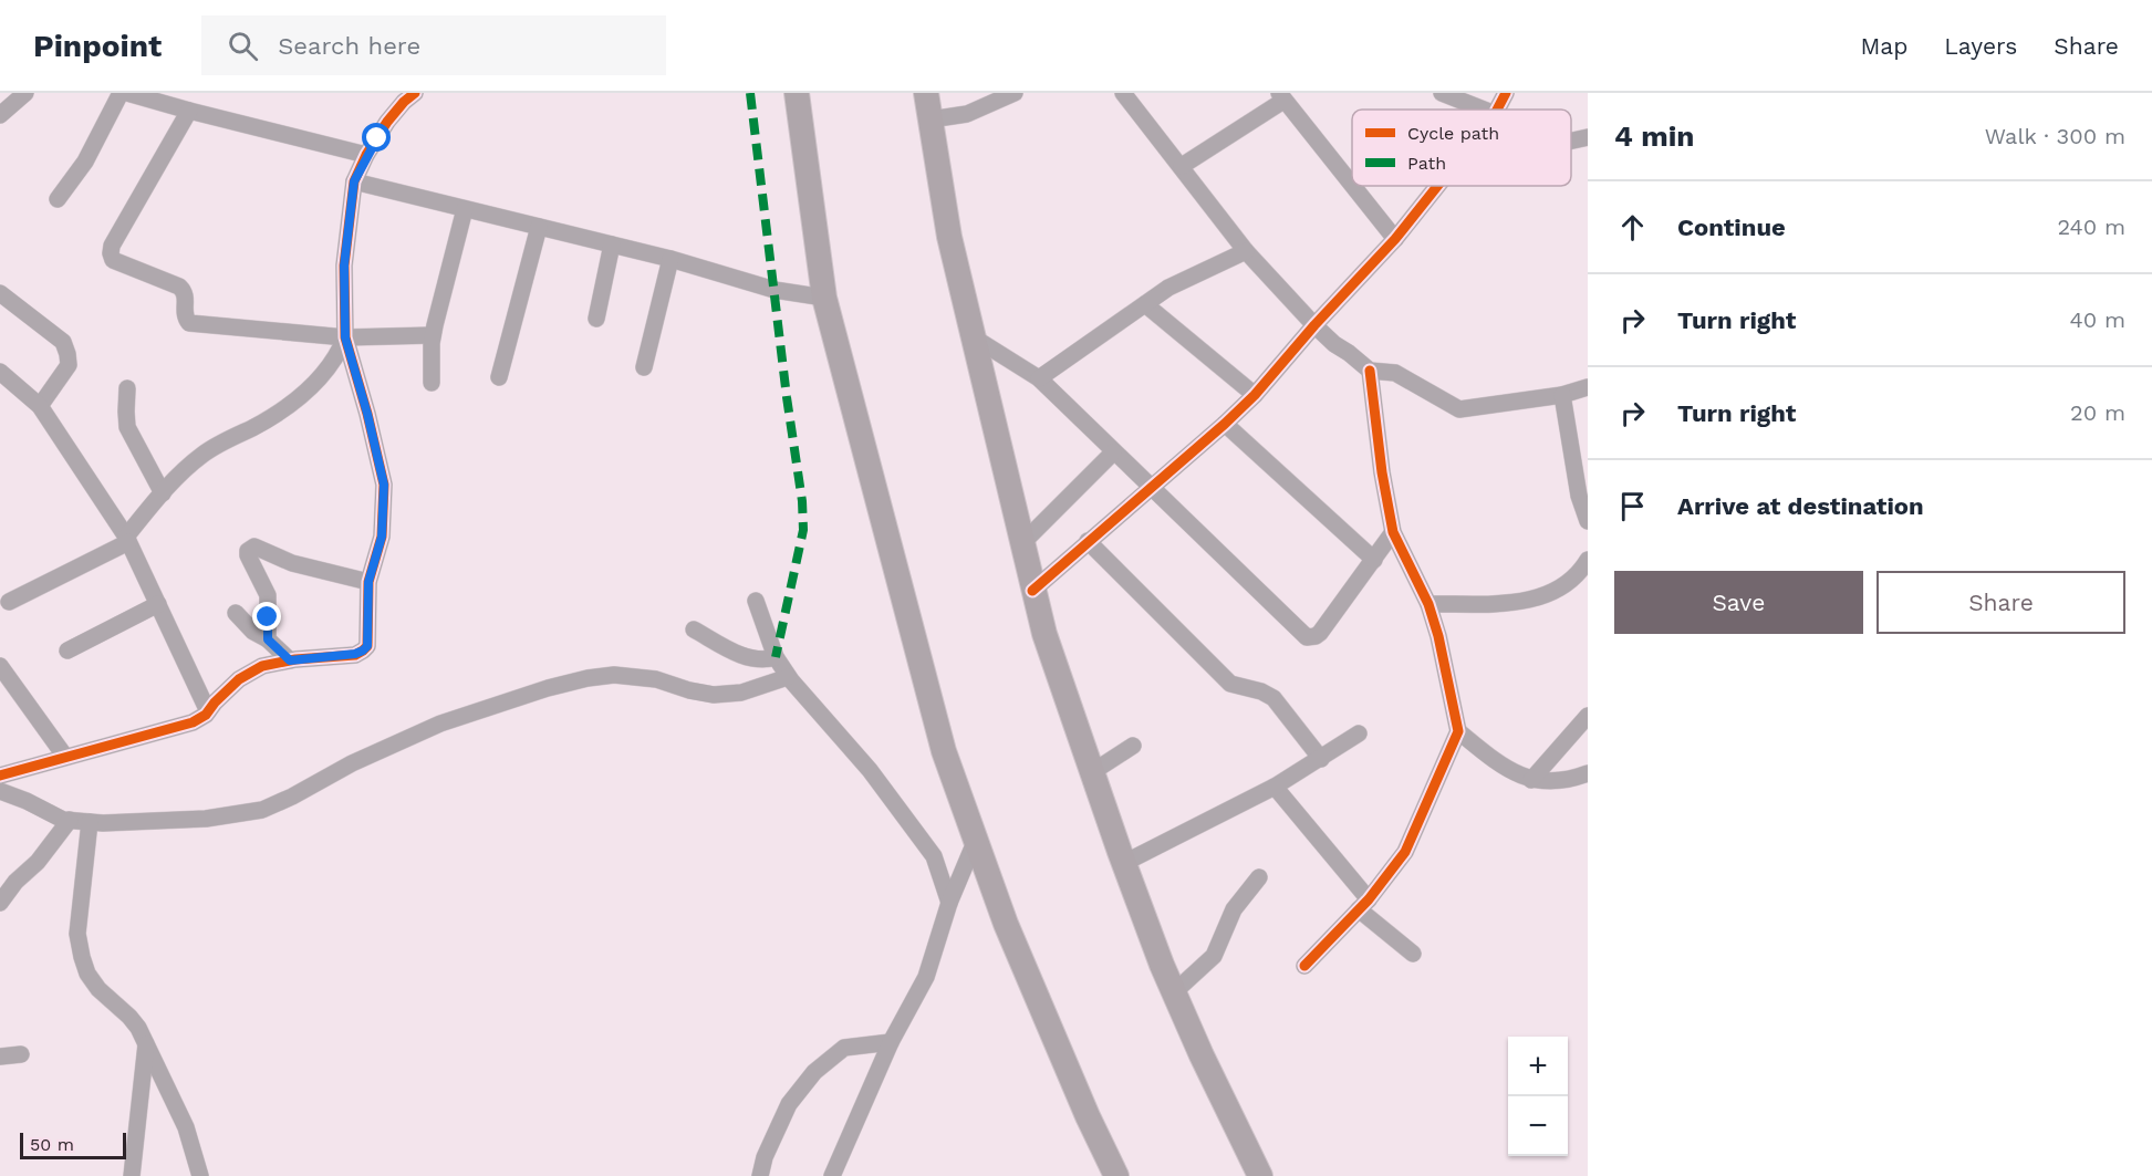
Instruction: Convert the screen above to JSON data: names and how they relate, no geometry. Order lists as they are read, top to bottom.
{
  "legend": ["Cycle path", "Path"],
  "scale_bar": "50 m",
  "page": {
    "header": "Pinpoint",
    "search": "Search here",
    "nav": ["Map", "Layers", "Share"],
    "heading": ["4 min", "Walk · 300 m"],
    "list": [
      ["Continue", "240 m"],
      ["Turn right", "40 m"],
      ["Turn right", "20 m"],
      "Arrive at destination"
    ],
    "buttons": ["Save", "Share"],
    "map_buttons": ["+", "−"],
    "scale": "50 m"
  }
}
